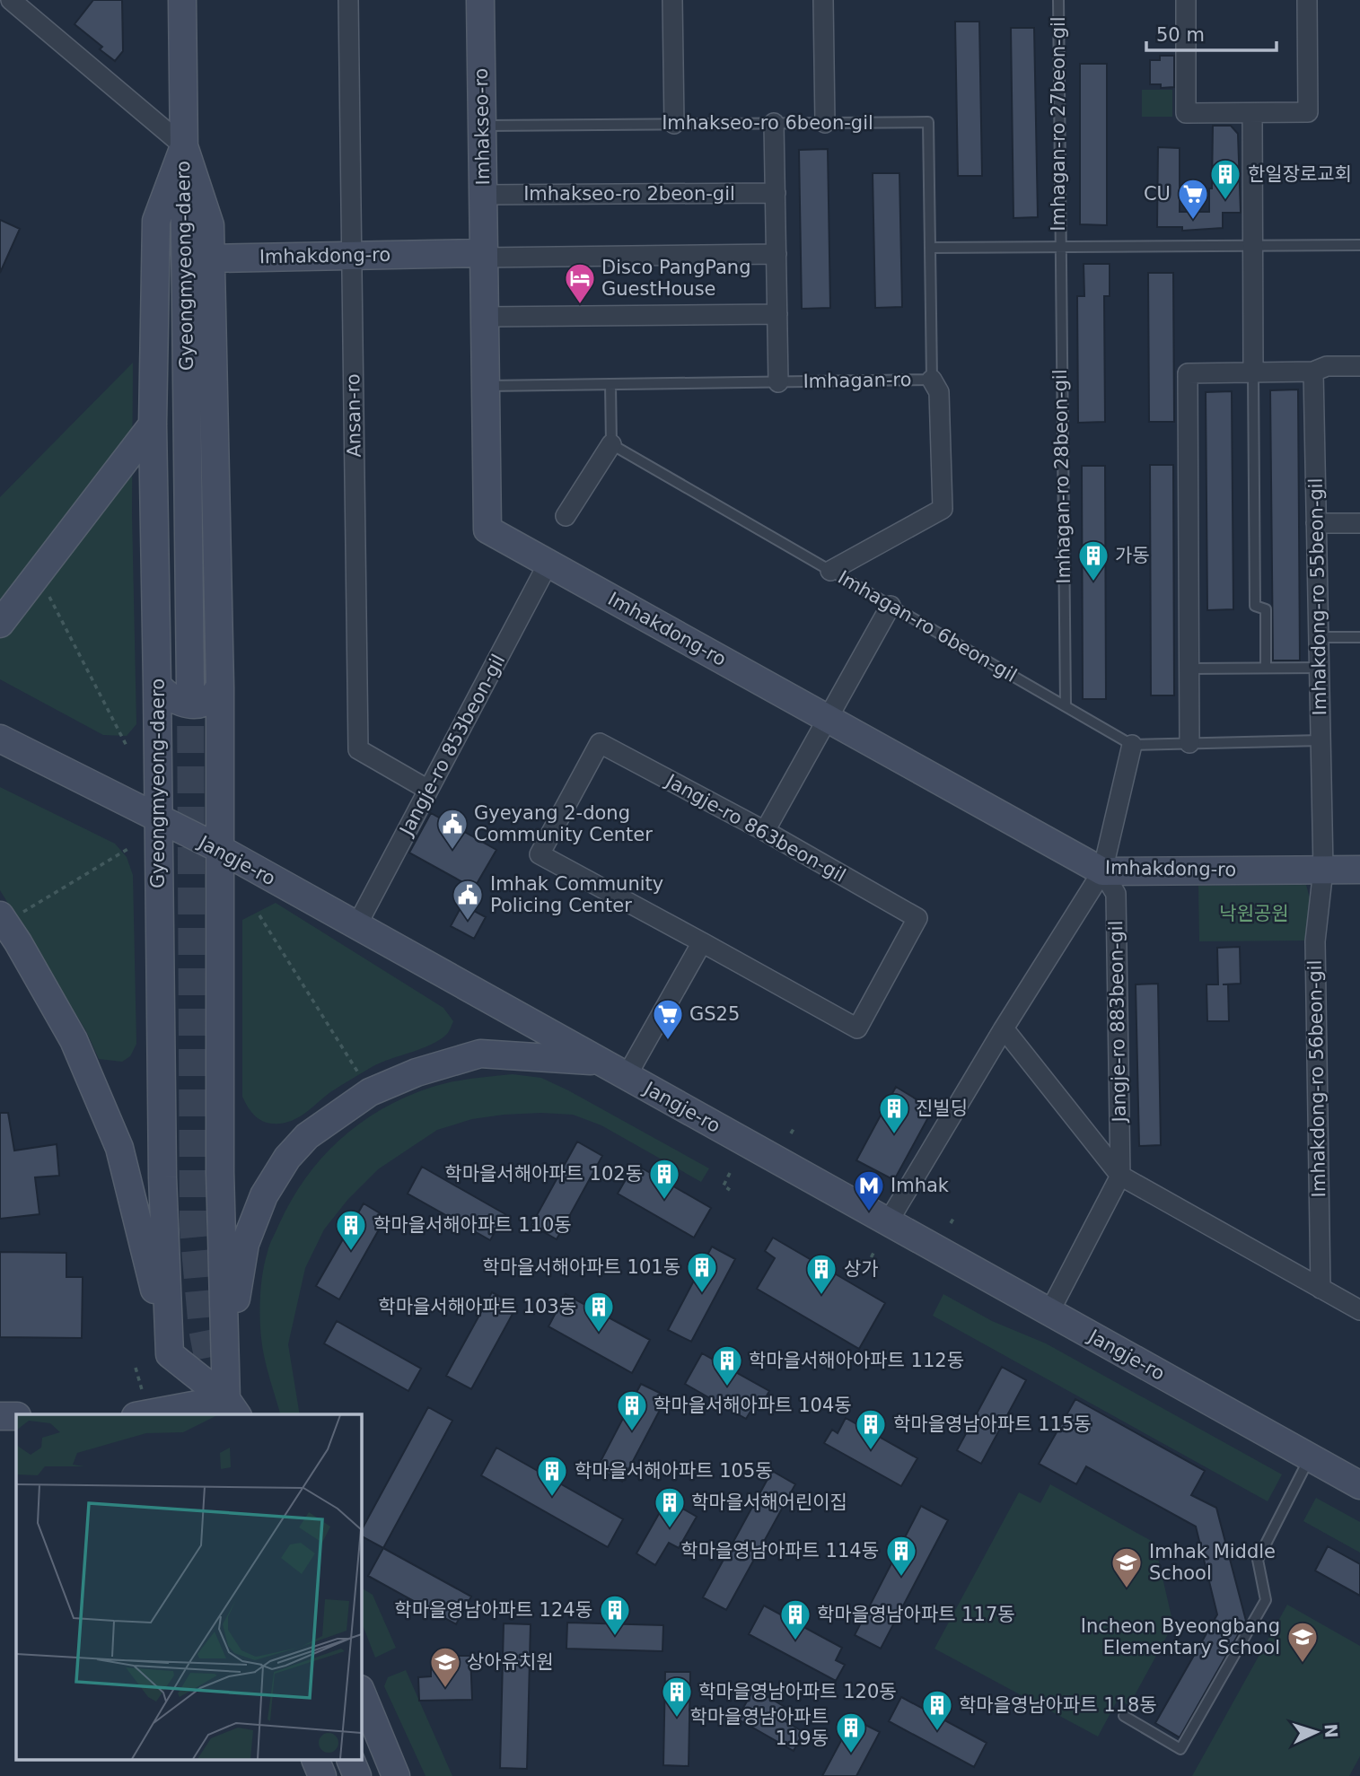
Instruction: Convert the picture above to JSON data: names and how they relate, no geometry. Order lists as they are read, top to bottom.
{
  "streets": {
    "street": [
      "Imhakseo-ro",
      "Imhakseo-ro 2beon-gil",
      "Imhakdong-ro",
      "Gyeongmyeong-daero",
      "Ansan-ro",
      "Imhakdong-ro 55beon-gil",
      "Jangje-ro 853beon-gil",
      "Jangje-ro 863beon-gil",
      "Jangje-ro",
      "Jangje-ro 883beon-gil",
      "Imhakdong-ro 56beon-gil"
    ],
    "lane": [
      "Imhakseo-ro 6beon-gil",
      "Imhagan-ro 27beon-gil",
      "Imhagan-ro",
      "Imhagan-ro 28beon-gil",
      "Imhagan-ro 6beon-gil"
    ]
  },
  "crossings": [
    ["Imhakseo-ro 6beon-gil", "Imhakseo-ro"],
    ["Imhakseo-ro 6beon-gil", "Imhagan-ro"],
    ["Imhagan-ro 27beon-gil", "Imhagan-ro 28beon-gil"],
    ["Imhakseo-ro", "Imhakseo-ro 2beon-gil"],
    ["Imhakseo-ro", "Imhakdong-ro"],
    ["Imhakdong-ro", "Gyeongmyeong-daero"],
    ["Imhakdong-ro", "Imhagan-ro"],
    ["Imhakdong-ro", "Ansan-ro"],
    ["Imhakdong-ro", "Imhakdong-ro 55beon-gil"],
    ["Imhakdong-ro", "Jangje-ro 853beon-gil"],
    ["Imhakdong-ro", "Jangje-ro 883beon-gil"],
    ["Imhakdong-ro", "Imhakdong-ro 56beon-gil"],
    ["Gyeongmyeong-daero", "Jangje-ro"],
    ["Ansan-ro", "Jangje-ro 853beon-gil"],
    ["Imhagan-ro 28beon-gil", "Imhagan-ro 6beon-gil"],
    ["Imhakdong-ro 55beon-gil", "Imhakdong-ro 56beon-gil"],
    ["Jangje-ro 853beon-gil", "Jangje-ro"],
    ["Jangje-ro", "Jangje-ro 883beon-gil"]
  ],
  "parks": ["낙원공원"],
  "places": {
    "building": [
      "한일장로교회",
      "가동",
      "진빌딩",
      "학마을서해아파트 102동",
      "학마을서해아파트 110동",
      "학마을서해아파트 101동",
      "상가",
      "학마을서해아파트 103동",
      "학마을서해아아파트 112동",
      "학마을서해아파트 104동",
      "학마을영남아파트 115동",
      "학마을서해아파트 105동",
      "학마을서해어린이집",
      "학마을영남아파트 114동",
      "학마을영남아파트 124동",
      "학마을영남아파트 117동",
      "학마을영남아파트 120동",
      "학마을영남아파트 118동",
      "학마을영남아파트 119동"
    ],
    "supermarket": ["CU", "GS25"],
    "hotel": ["Disco PangPang GuestHouse"],
    "public building": ["Gyeyang 2-dong Community Center", "Imhak Community Policing Center"],
    "metro station": ["Imhak"],
    "school or university": ["Imhak Middle School", "Incheon Byeongbang Elementary School", "상아유치원"]
  },
  "scale_bar": "50 m",
  "north": "right"
}
